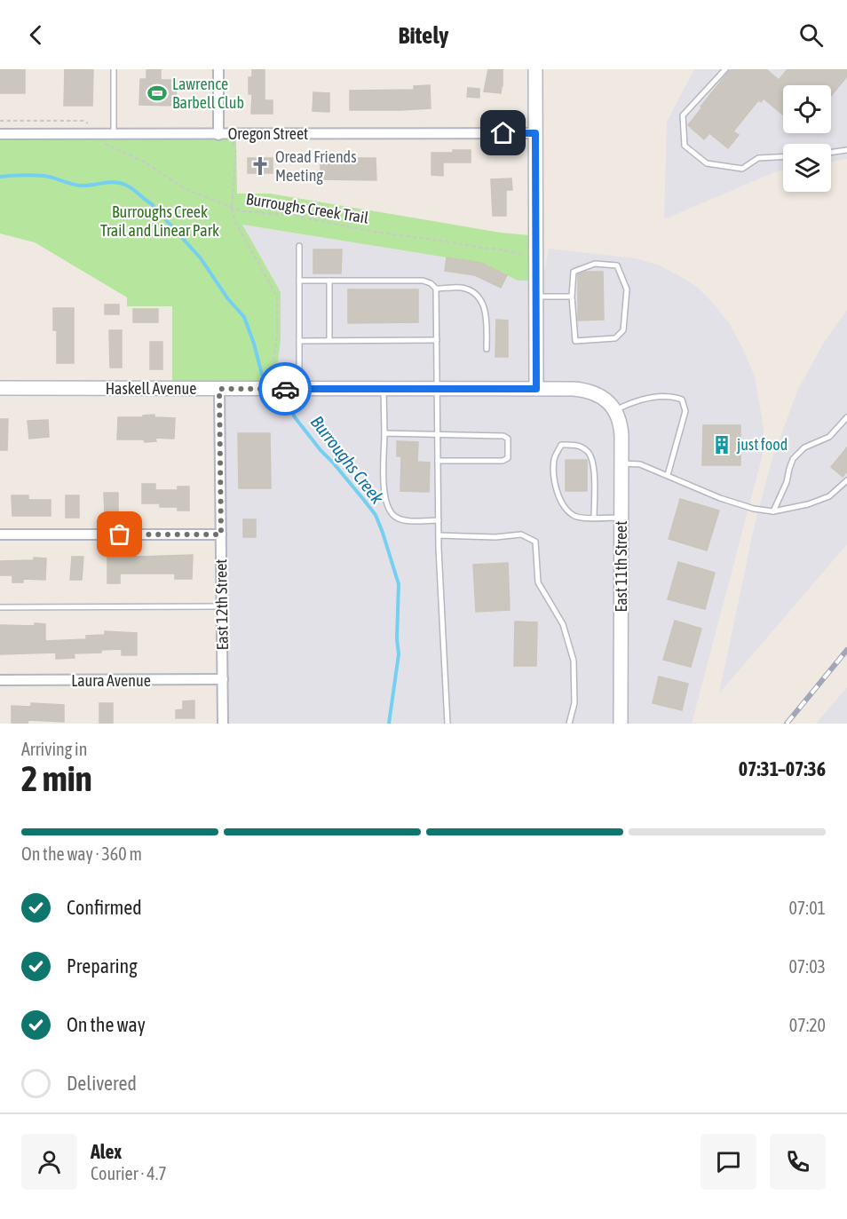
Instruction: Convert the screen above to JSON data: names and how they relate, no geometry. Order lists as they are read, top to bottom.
{
  "streets": {
    "main road": ["Haskell Avenue", "East 11th Street"],
    "street": ["Oregon Street", "East 12th Street", "Laura Avenue"],
    "path": ["Burroughs Creek Trail"]
  },
  "crossings": [
    ["Haskell Avenue", "East 11th Street"],
    ["Haskell Avenue", "East 12th Street"],
    ["East 12th Street", "Laura Avenue"]
  ],
  "water": ["Burroughs Creek"],
  "parks": ["Burroughs Creek Trail and Linear Park"],
  "places": {
    "sports": ["Lawrence Barbell Club"],
    "church": ["Oread Friends Meeting"],
    "building": ["just food"]
  },
  "page": {
    "header": "Bitely",
    "heading": ["2 min", "Arriving in", "07:31–07:36"],
    "panel": ["Alex", "Courier · 4.7"],
    "bar": "On the way · 360 m",
    "list": [
      ["Confirmed", "07:01"],
      ["Preparing", "07:03"],
      ["On the way", "07:20"],
      "Delivered"
    ]
  }
}
